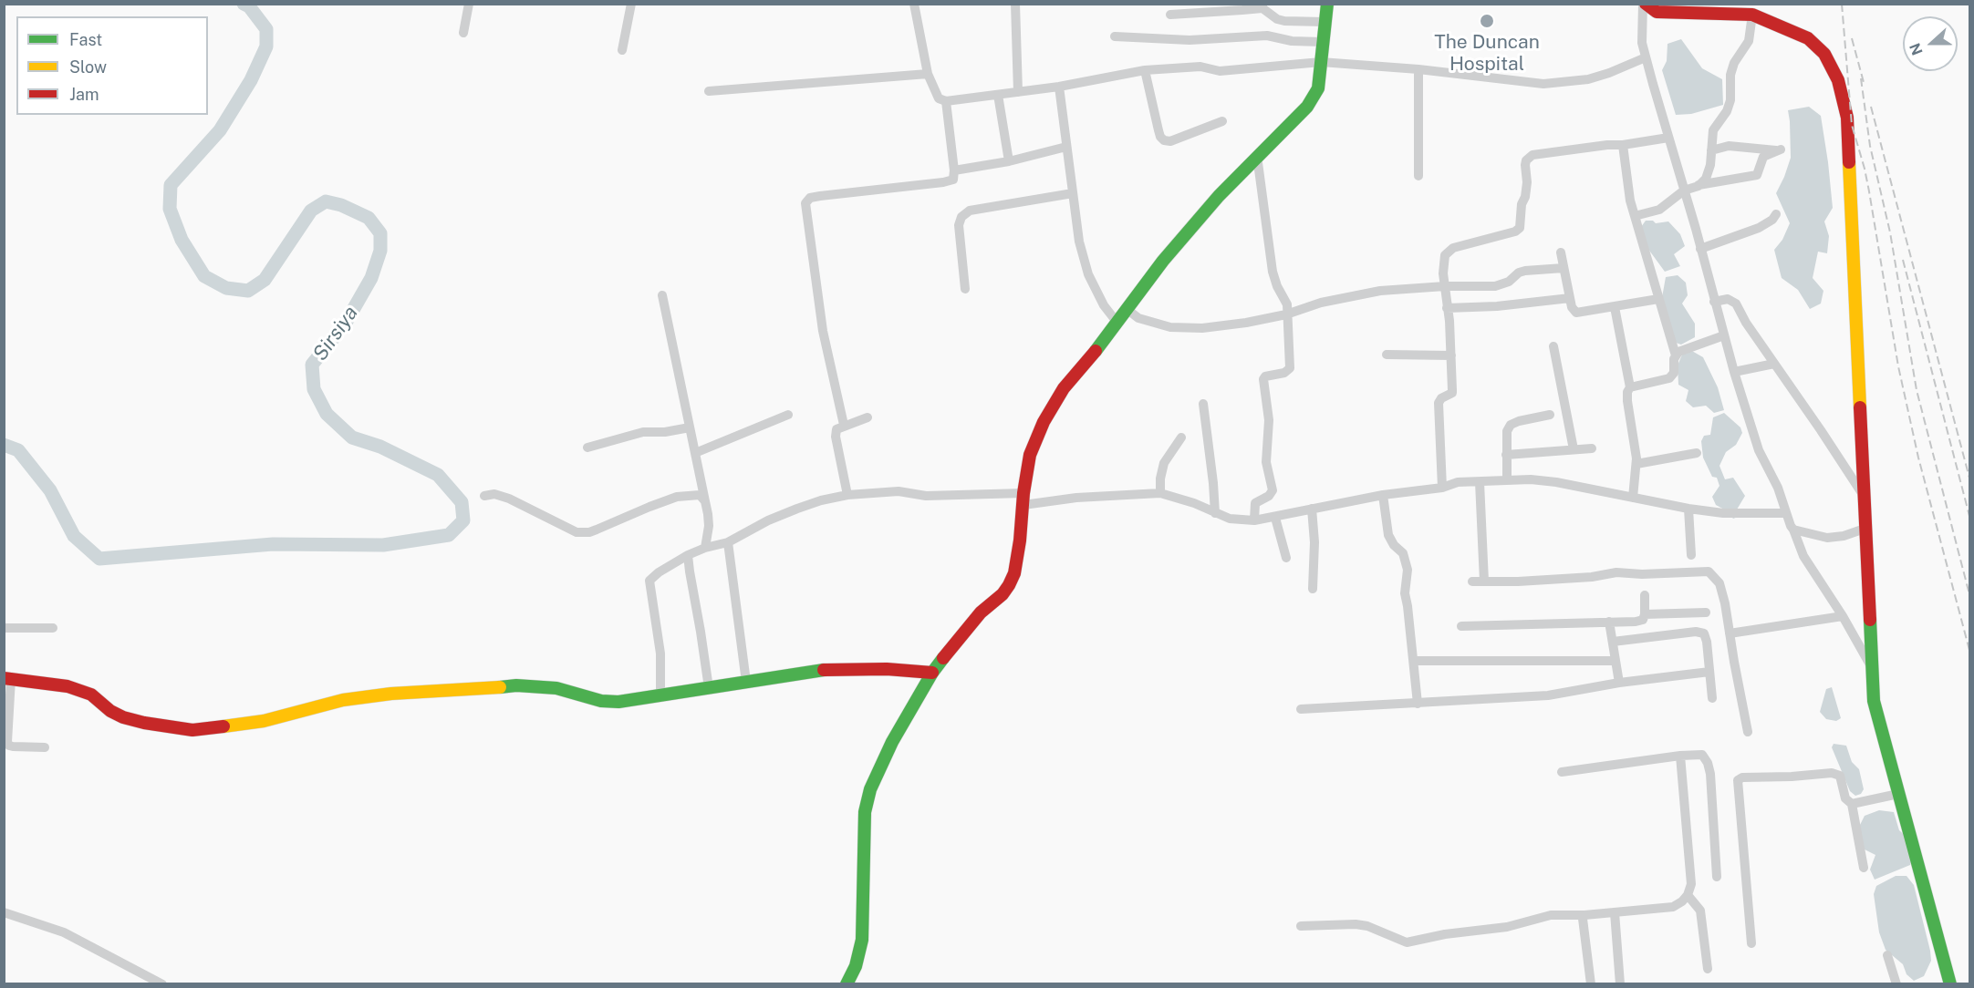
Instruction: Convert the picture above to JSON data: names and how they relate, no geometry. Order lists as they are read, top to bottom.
{
  "water": ["Sirsiya"],
  "places": ["The Duncan Hospital"],
  "legend": ["Fast", "Slow", "Jam"],
  "north": "left"
}
